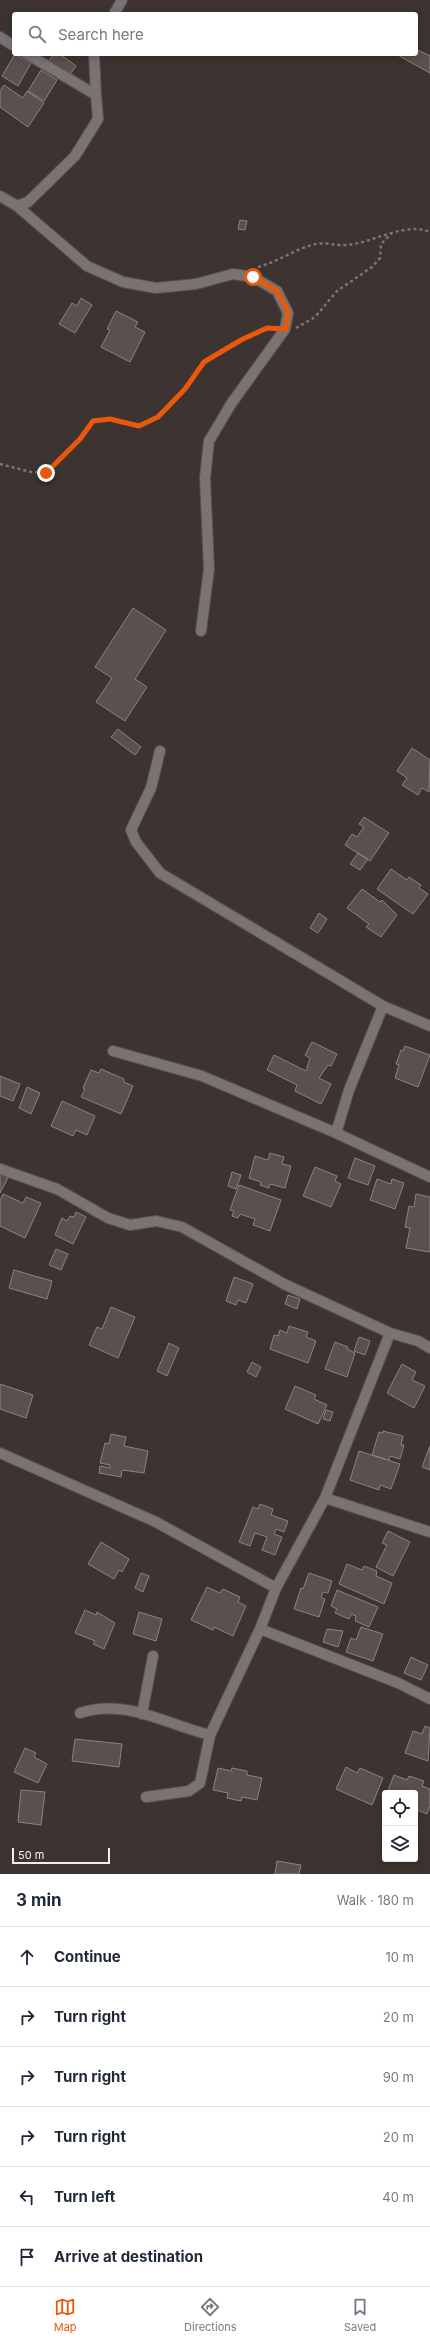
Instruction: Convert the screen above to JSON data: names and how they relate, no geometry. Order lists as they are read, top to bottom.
{
  "scale_bar": "50 m",
  "page": {
    "search": "Search here",
    "scale": "50 m",
    "heading": ["3 min", "Walk · 180 m"],
    "list": [
      ["Continue", "10 m"],
      ["Turn right", "20 m"],
      ["Turn right", "90 m"],
      ["Turn right", "20 m"],
      ["Turn left", "40 m"],
      "Arrive at destination"
    ],
    "nav": ["Map", "Directions", "Saved"]
  }
}
